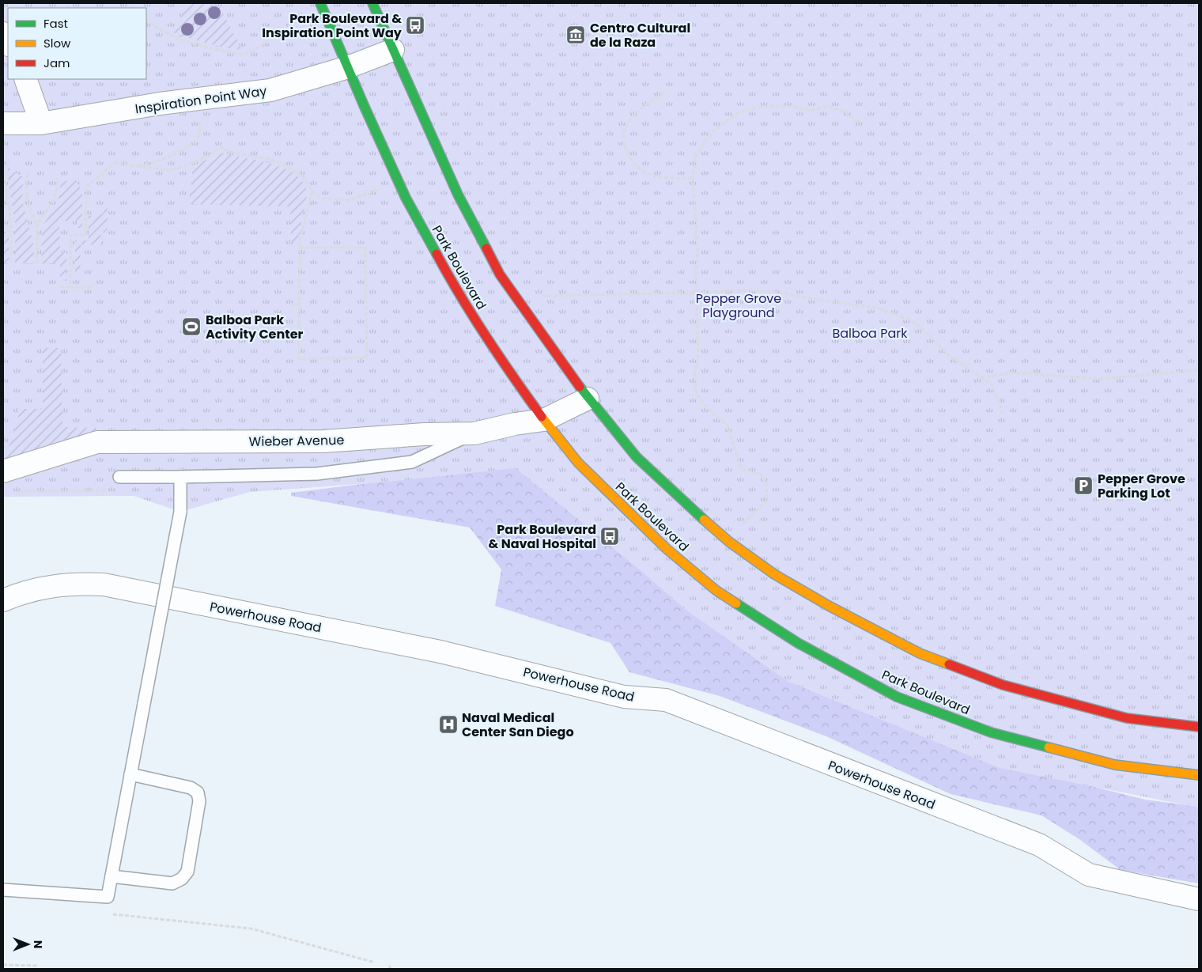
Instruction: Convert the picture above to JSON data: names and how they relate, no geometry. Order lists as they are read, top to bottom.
{
  "streets": {
    "main road": ["Park Boulevard"],
    "street": ["Inspiration Point Way", "Wieber Avenue", "Powerhouse Road"]
  },
  "crossings": [
    ["Inspiration Point Way", "Park Boulevard"],
    ["Park Boulevard", "Wieber Avenue"]
  ],
  "parks": ["Pepper Grove Playground", "Balboa Park"],
  "places": {
    "bus stop": ["Park Boulevard & Inspiration Point Way", "Park Boulevard & Naval Hospital"],
    "museum": ["Centro Cultural de la Raza"],
    "sports": ["Balboa Park Activity Center"],
    "parking": ["Pepper Grove Parking Lot"],
    "hospital": ["Naval Medical Center San Diego"]
  },
  "legend": ["Fast", "Slow", "Jam"],
  "north": "right"
}
